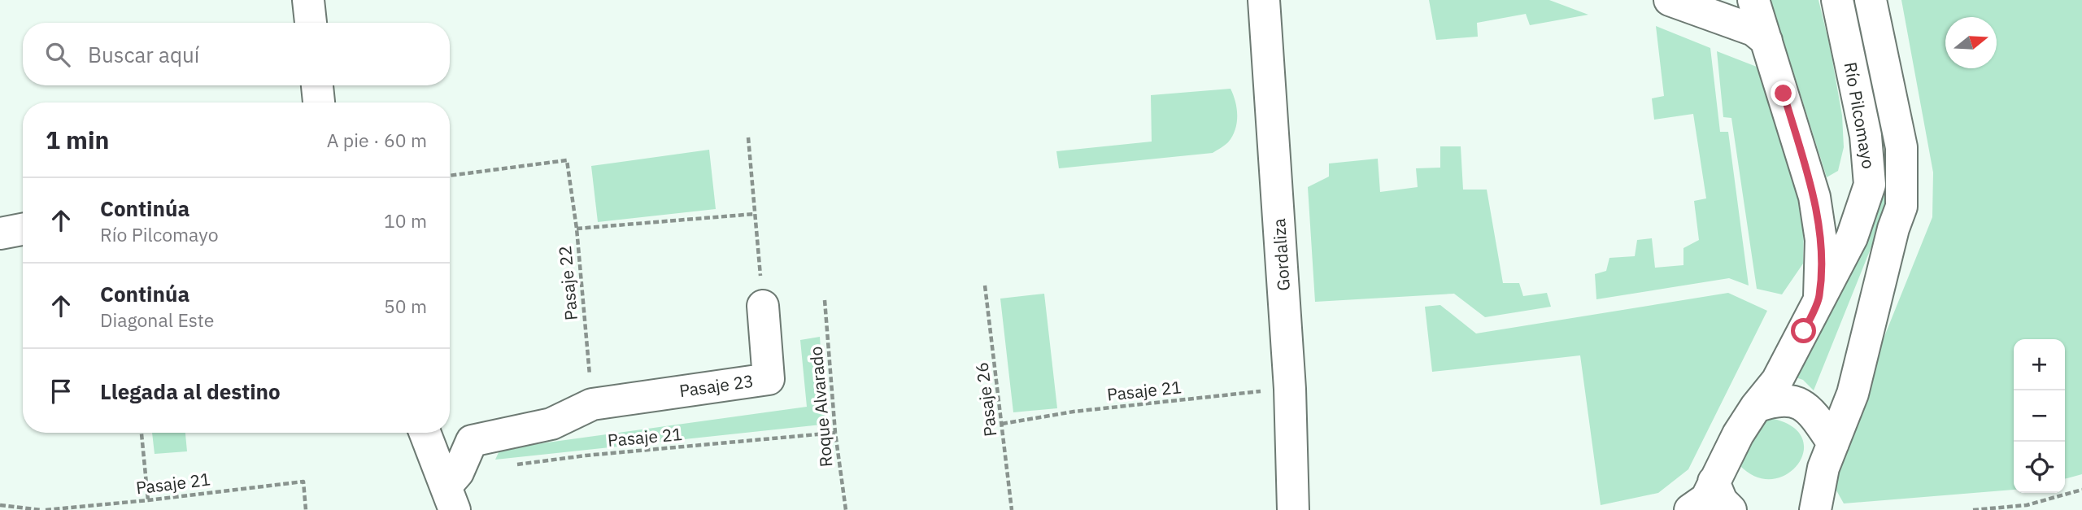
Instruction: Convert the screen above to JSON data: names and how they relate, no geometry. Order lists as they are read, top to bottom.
{
  "streets": {
    "street": ["Río Pilcomayo", "Gordaliza", "Pasaje 23"],
    "path": [
      "Pasaje 22",
      "Pasaje 21",
      "Pasaje 26",
      "Roque Alvarado"
    ]
  },
  "crossings": [
    ["Gordaliza", "Pasaje 21"],
    ["Pasaje 22", "Pasaje 23"],
    ["Pasaje 21", "Pasaje 26"],
    ["Pasaje 21", "Roque Alvarado"]
  ],
  "north": "right",
  "page": {
    "search": "Buscar aquí",
    "heading": ["1 min", "A pie · 60 m"],
    "list": [
      ["Continúa", "Río Pilcomayo", "10 m"],
      ["Continúa", "Diagonal Este", "50 m"],
      "Llegada al destino"
    ],
    "map_buttons": ["+", "−"]
  }
}
